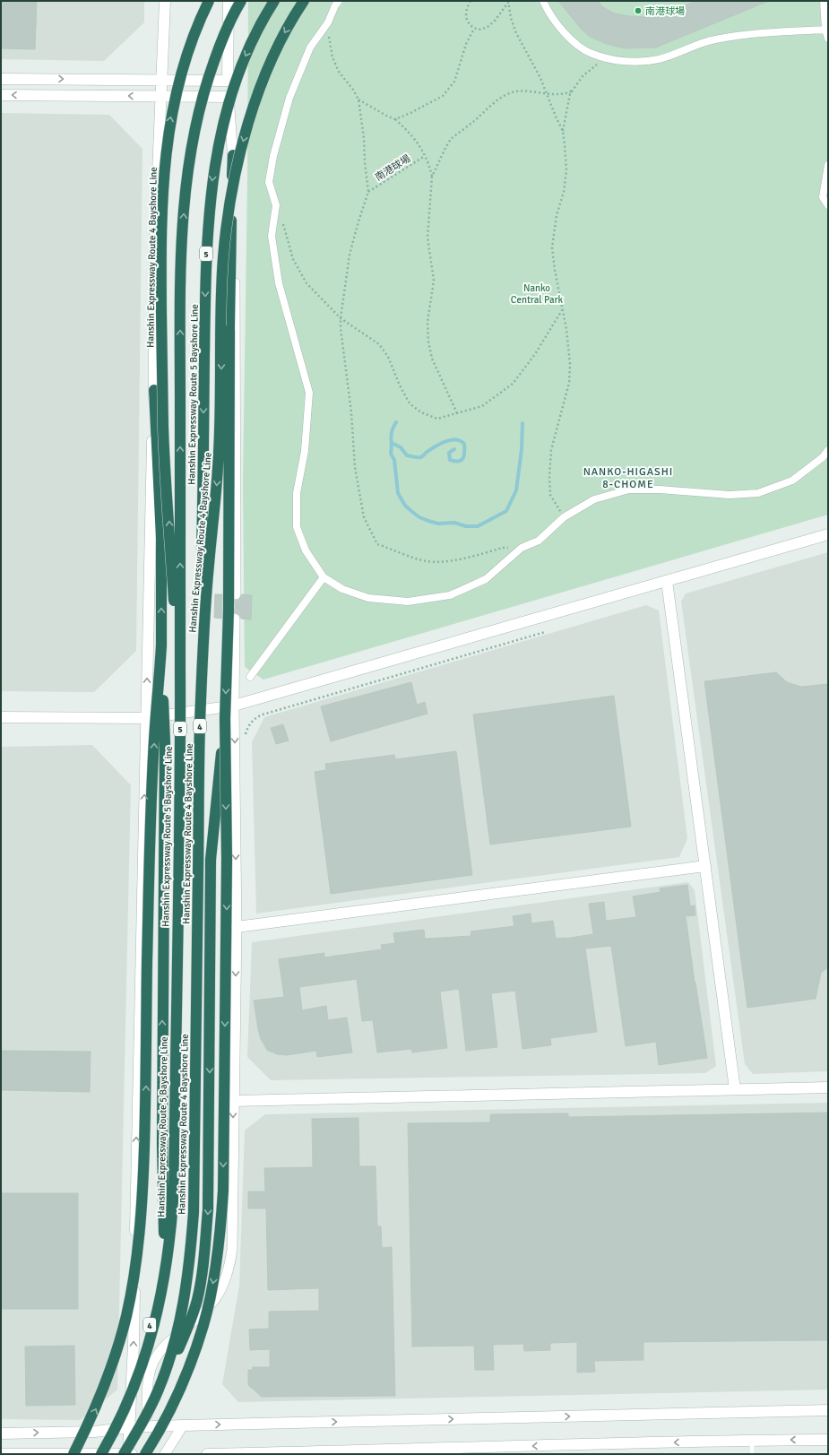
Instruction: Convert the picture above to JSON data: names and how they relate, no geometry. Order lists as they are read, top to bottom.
{
  "streets": {
    "highway": [
      "5",
      "Hanshin Expressway Route 4 Bayshore Line",
      "Hanshin Expressway Route 5 Bayshore Line",
      "4"
    ],
    "path": ["南港球場"]
  },
  "districts": ["NANKO-HIGASHI 8-CHOME"],
  "parks": ["Nanko Central Park"],
  "places": ["南港球場"]
}
